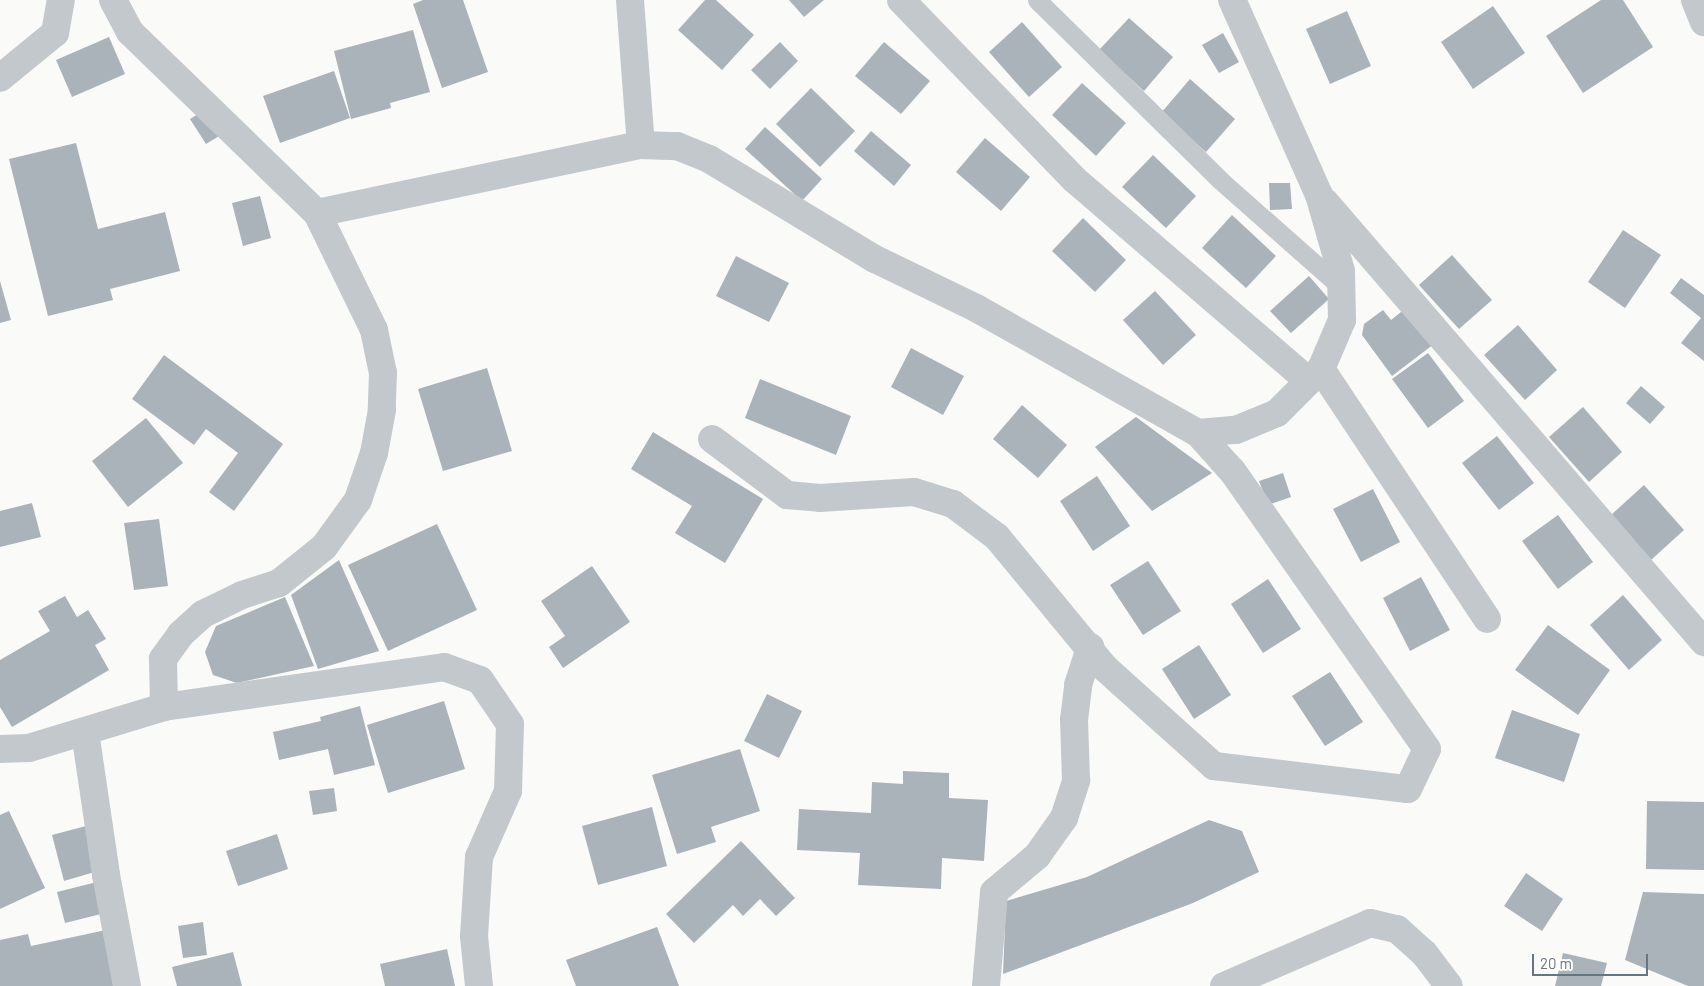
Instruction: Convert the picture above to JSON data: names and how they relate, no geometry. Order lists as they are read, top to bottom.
{
  "scale_bar": "20 m"
}
